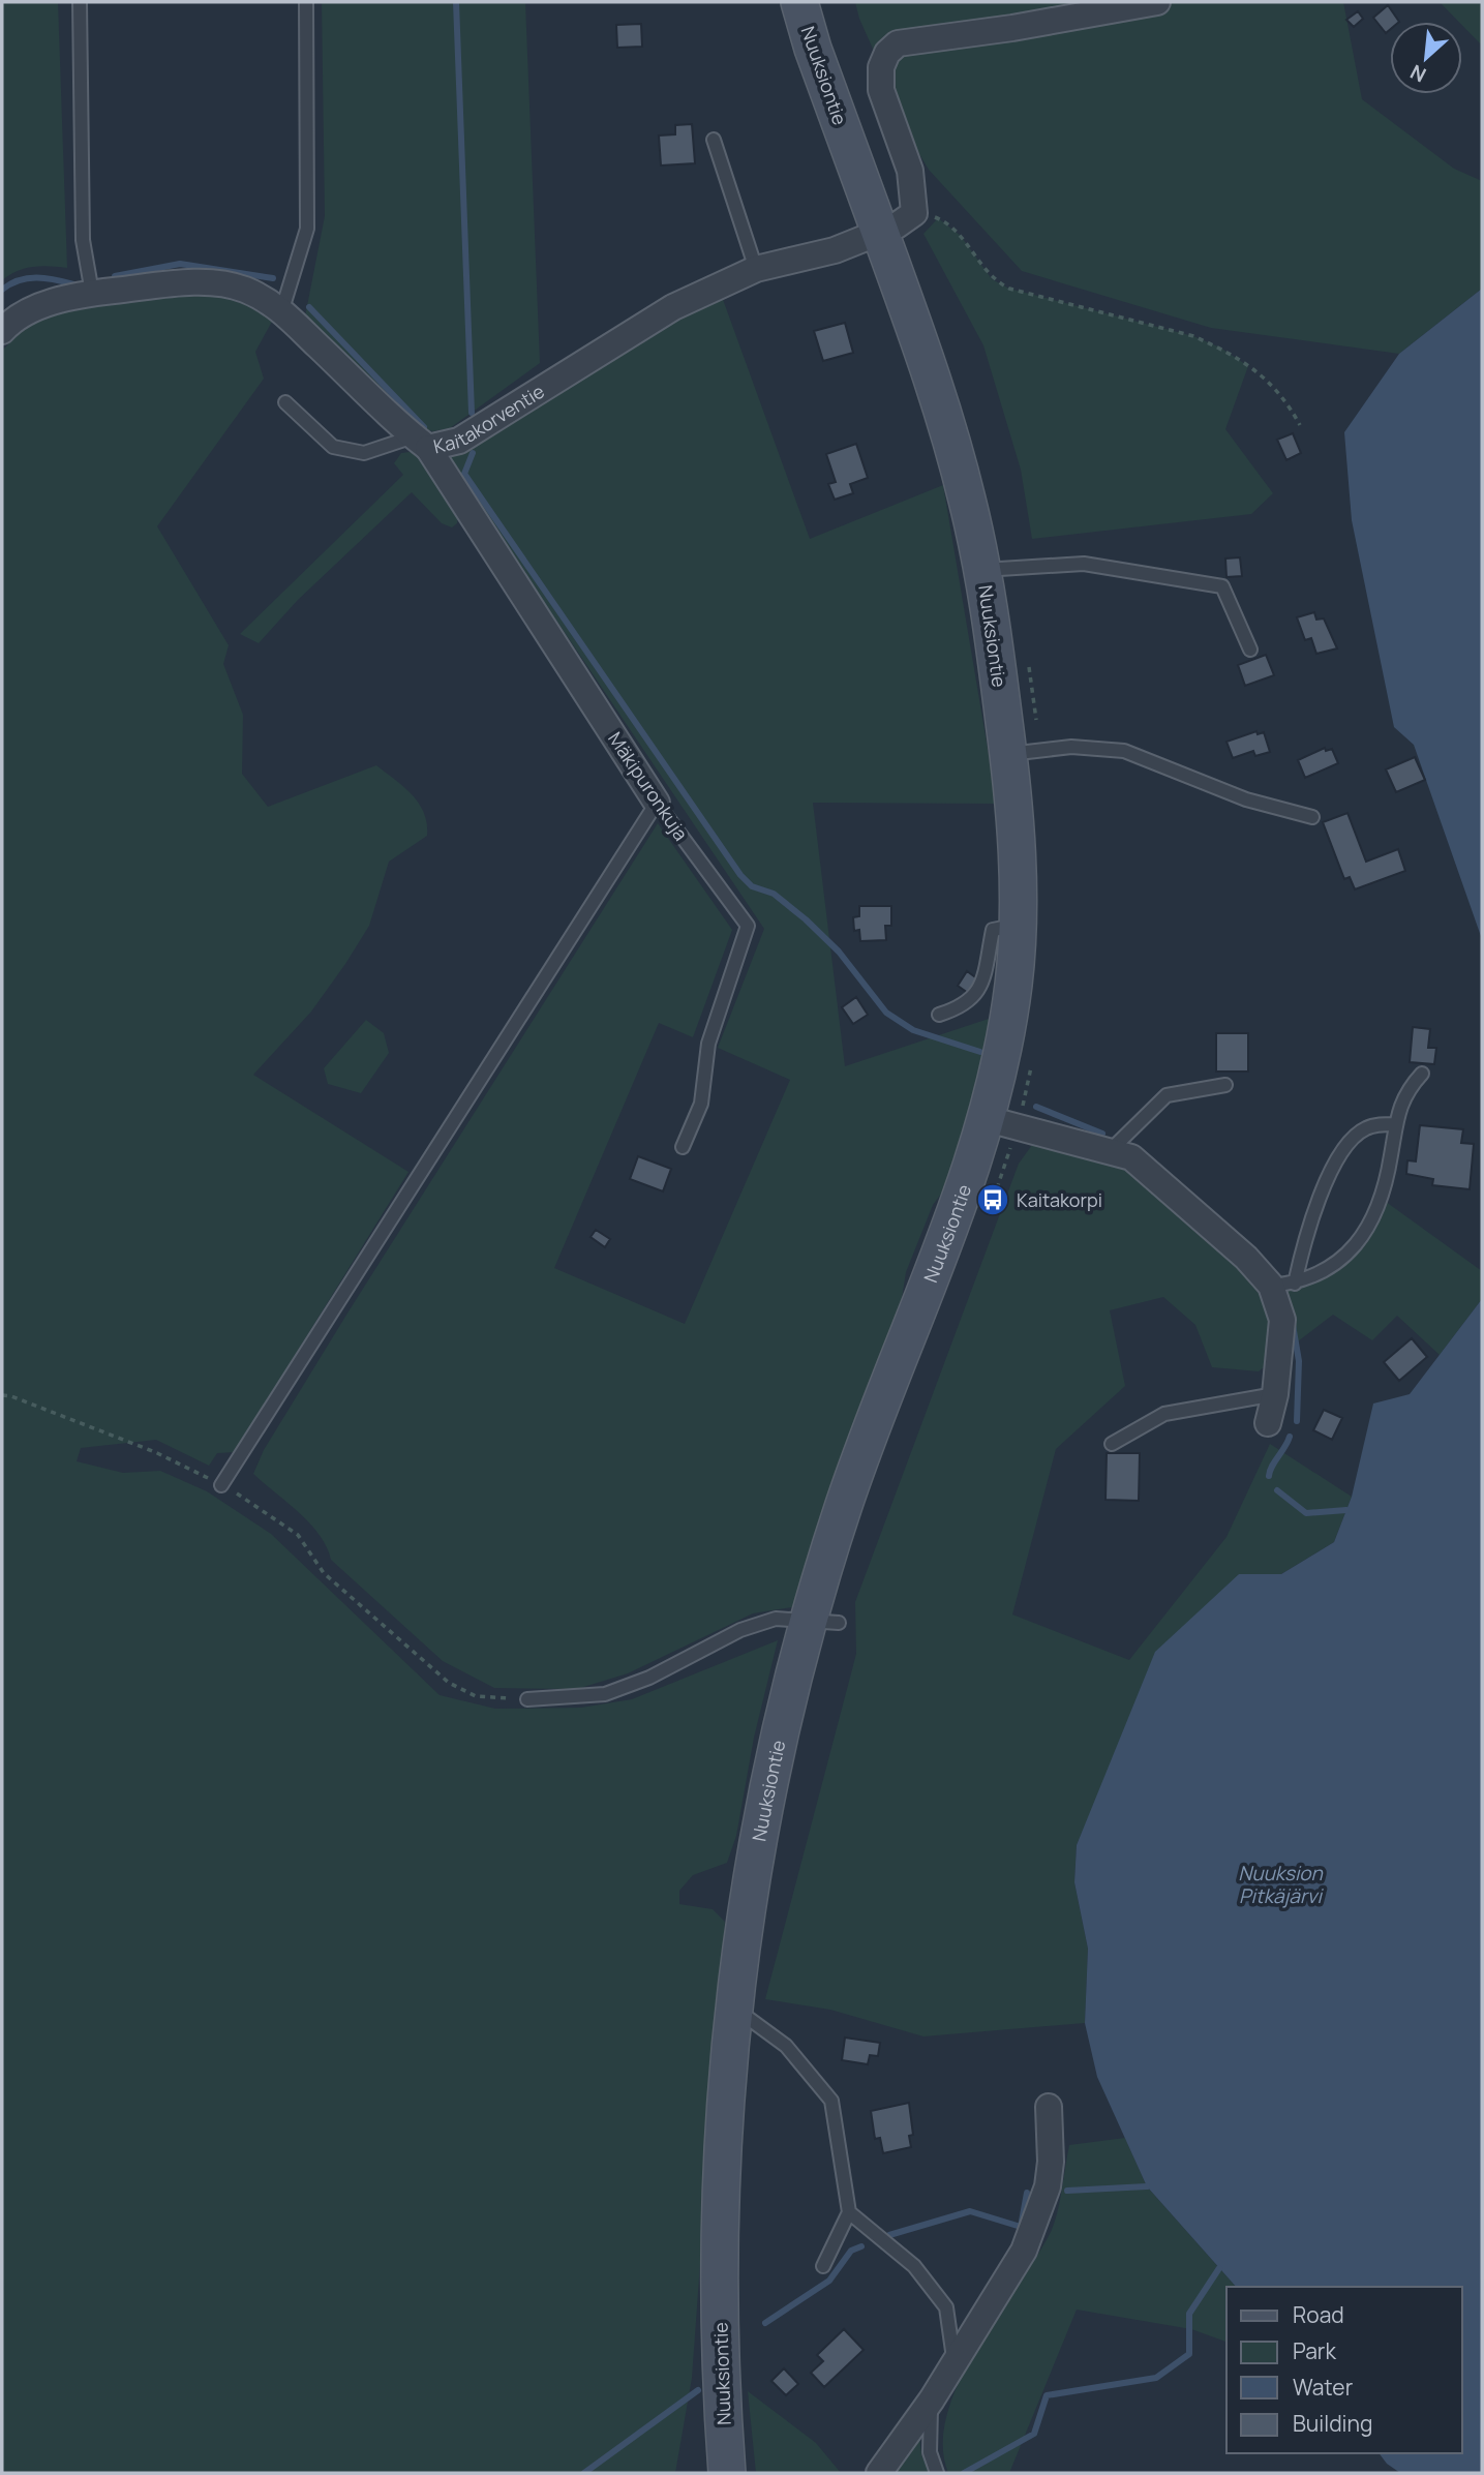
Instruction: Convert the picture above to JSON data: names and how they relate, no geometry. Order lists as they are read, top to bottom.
{
  "streets": {
    "street": ["Nuuksiontie", "Kaitakorventie", "Mäkipuronkuja"]
  },
  "crossings": [
    ["Nuuksiontie", "Kaitakorventie"],
    ["Kaitakorventie", "Mäkipuronkuja"]
  ],
  "water": ["Nuuksion Pitkäjärvi"],
  "places": {
    "bus stop": ["Kaitakorpi"]
  },
  "legend": [
    "Road",
    "Park",
    "Water",
    "Building"
  ],
  "north": "bottom left"
}
